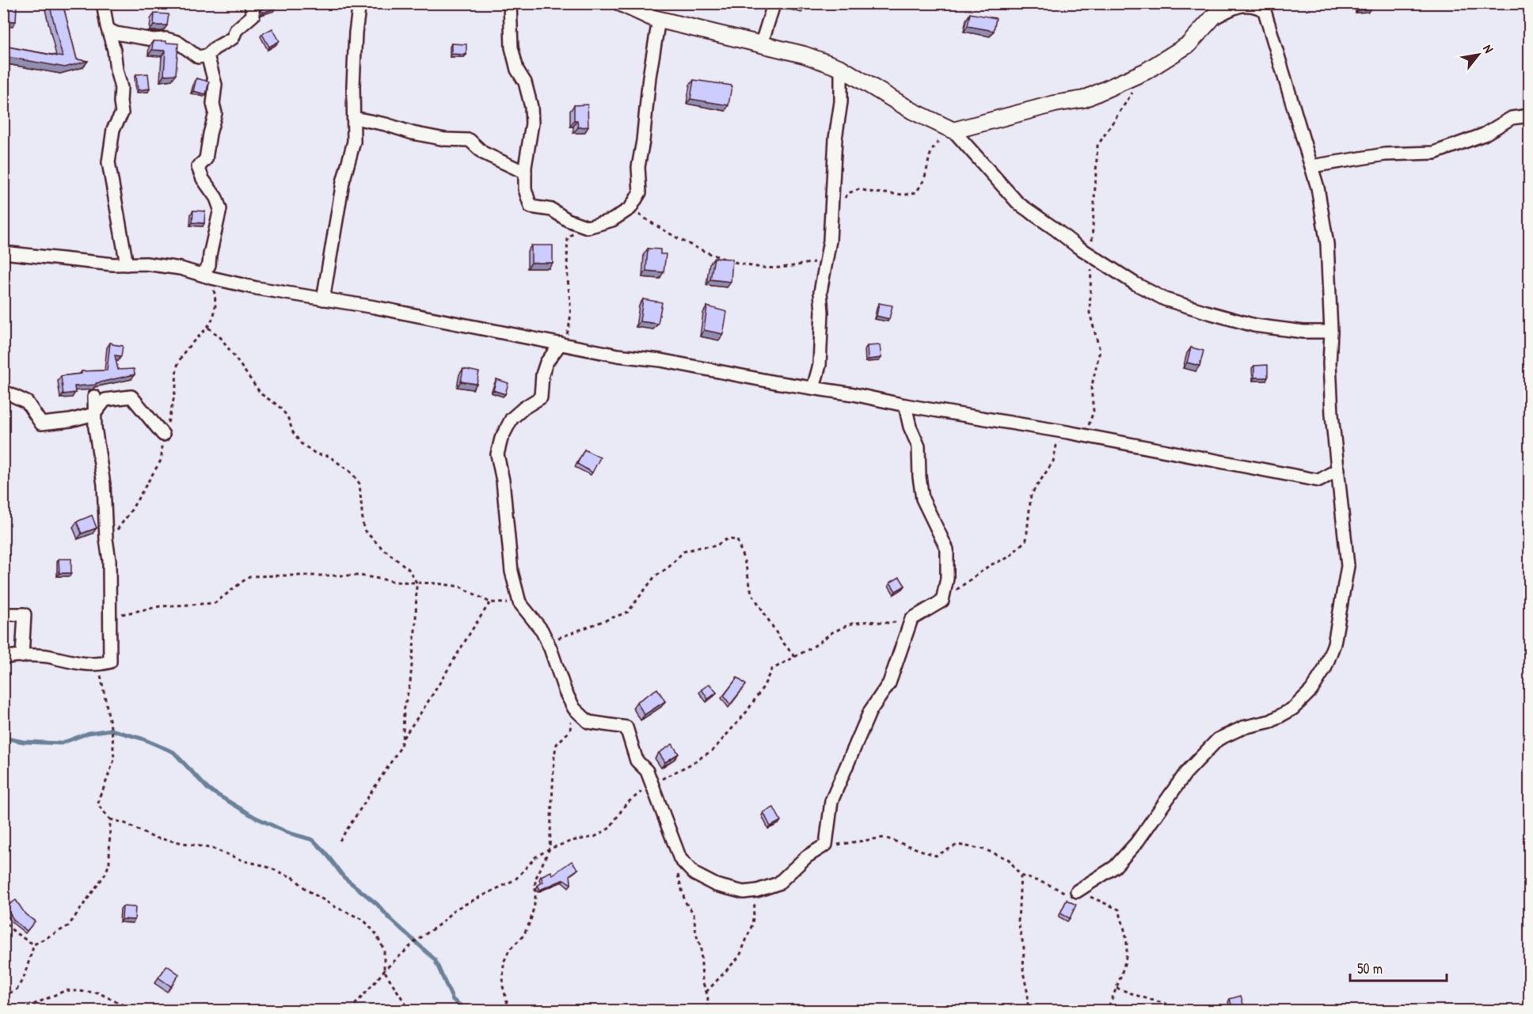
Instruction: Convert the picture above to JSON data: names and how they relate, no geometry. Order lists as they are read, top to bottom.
{
  "scale_bar": "50 m",
  "north": "top right"
}
